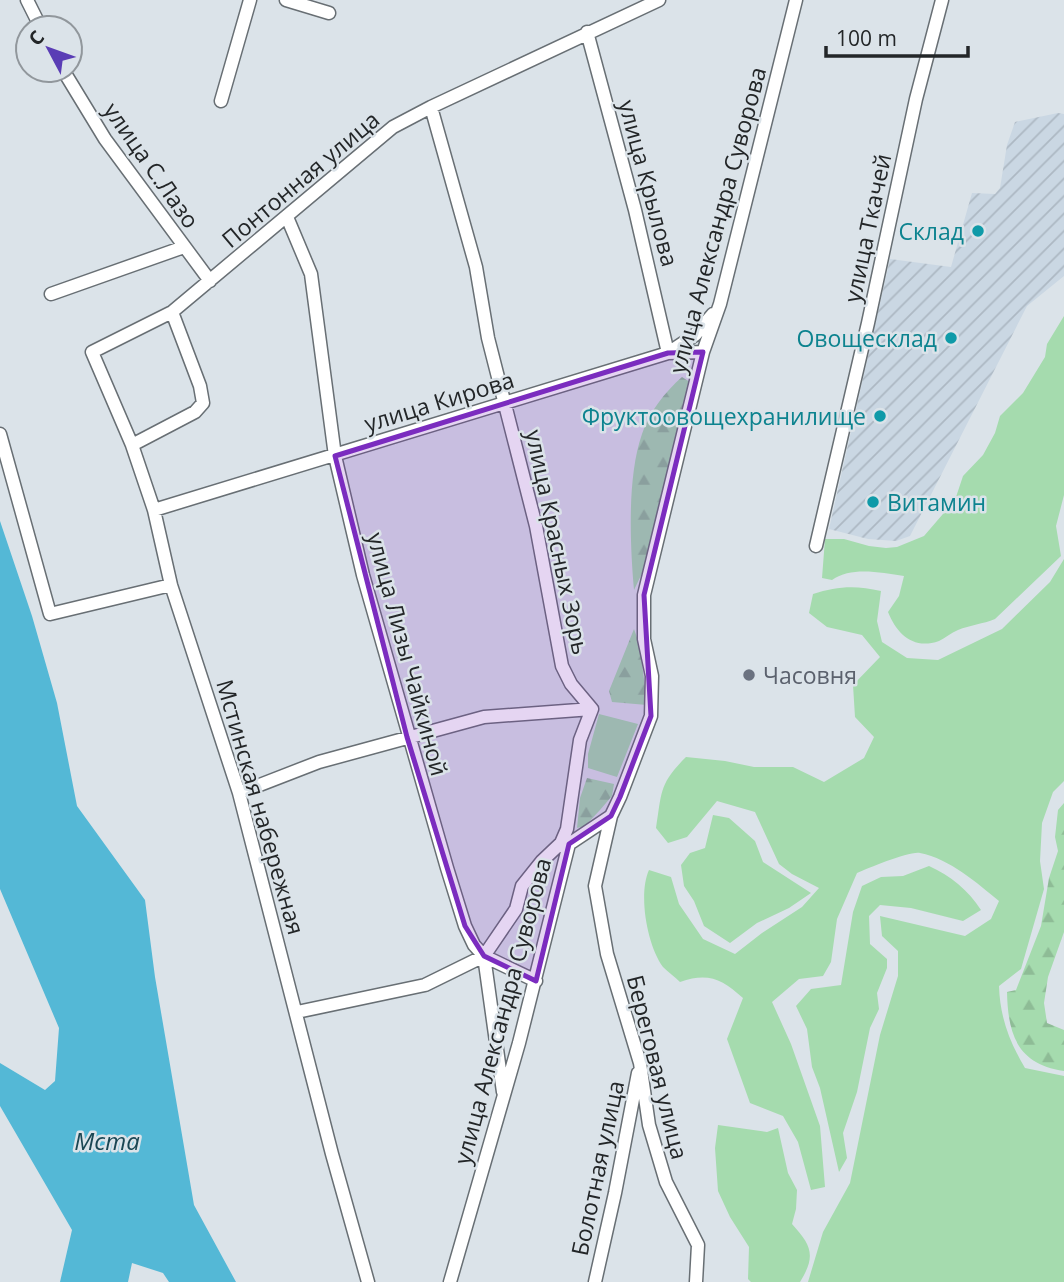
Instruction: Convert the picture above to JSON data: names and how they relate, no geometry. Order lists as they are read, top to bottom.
{
  "streets": {
    "street": [
      "улица С.Лазо",
      "Понтонная улица",
      "улица Крылова",
      "улица Александра Суворова",
      "улица Ткачей",
      "улица Кирова",
      "улица Красных Зорь",
      "улица Лизы Чайкиной",
      "Мстинская набережная",
      "Береговая улица",
      "Болотная улица"
    ]
  },
  "crossings": [
    ["улица С.Лазо", "Понтонная улица"],
    ["Понтонная улица", "улица Крылова"],
    ["Понтонная улица", "улица Красных Зорь"],
    ["Понтонная улица", "улица Лизы Чайкиной"],
    ["Понтонная улица", "Мстинская набережная"],
    ["улица Крылова", "улица Кирова"],
    ["улица Александра Суворова", "улица Кирова"],
    ["улица Александра Суворова", "улица Лизы Чайкиной"],
    ["улица Александра Суворова", "Береговая улица"],
    ["улица Кирова", "улица Красных Зорь"],
    ["улица Кирова", "улица Лизы Чайкиной"],
    ["улица Кирова", "Мстинская набережная"],
    ["Береговая улица", "Болотная улица"]
  ],
  "water": ["Мста"],
  "places": [
    "Склад",
    "Овощесклад",
    "Фруктоовощехранилище",
    "Витамин",
    "Часовня"
  ],
  "scale_bar": "100 m",
  "north": "top left"
}
